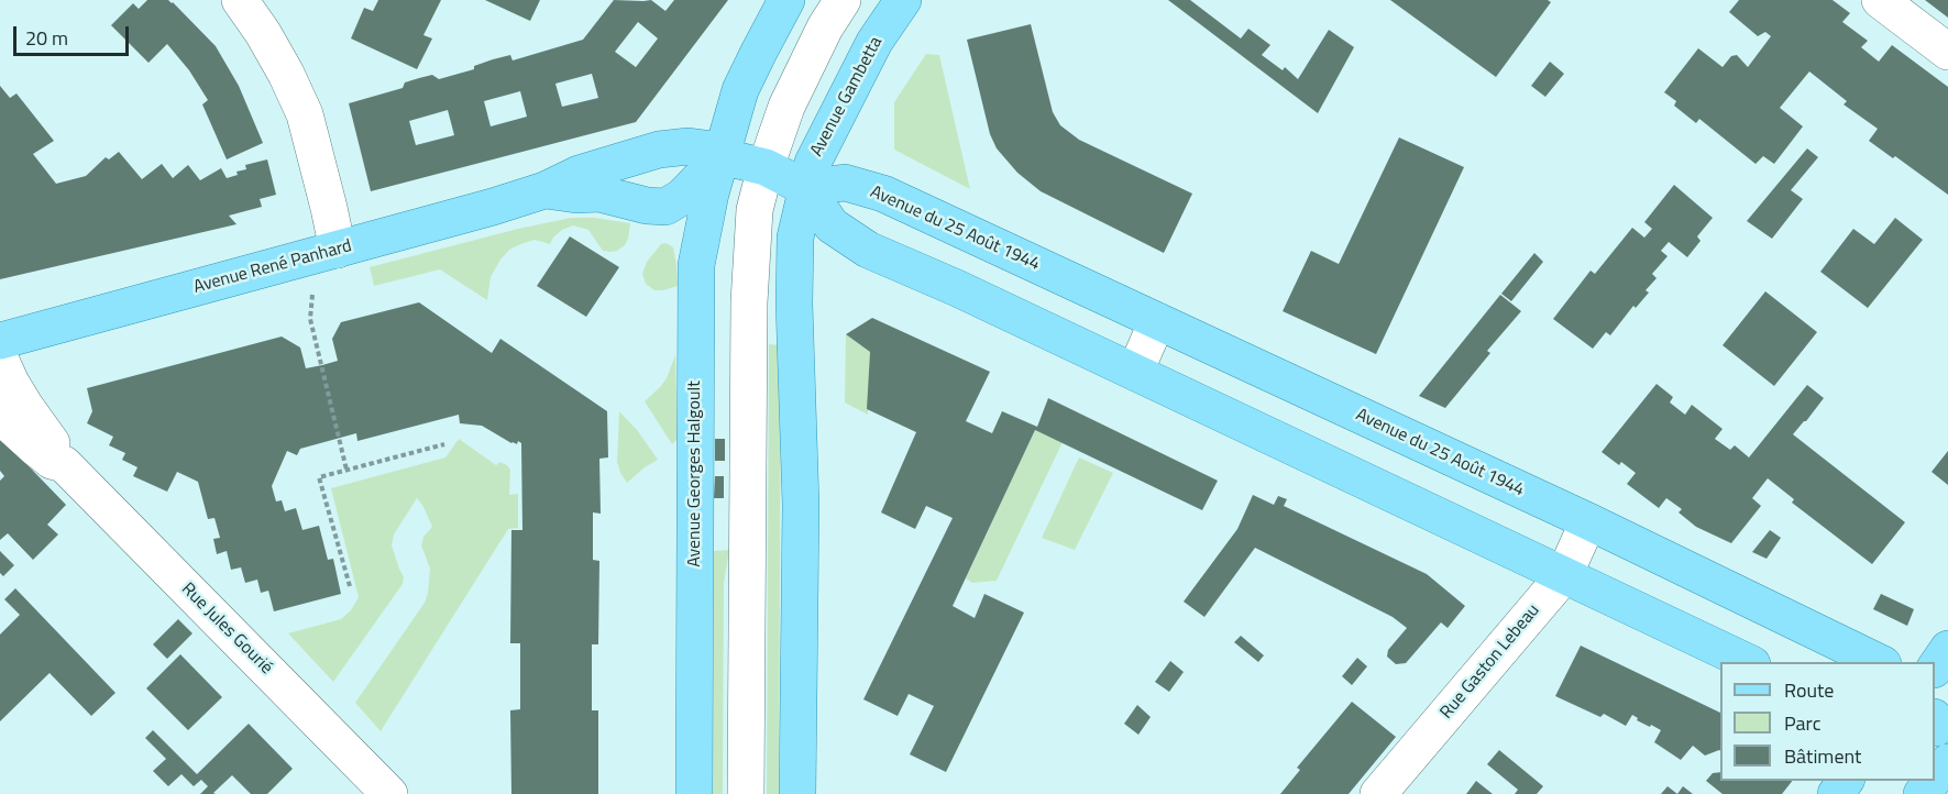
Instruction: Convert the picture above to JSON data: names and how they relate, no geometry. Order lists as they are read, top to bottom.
{
  "streets": {
    "main road": [
      "Avenue Gambetta",
      "Avenue du 25 Août 1944",
      "Avenue René Panhard",
      "Avenue Georges Halgoult"
    ],
    "street": ["Rue Jules Gourié", "Rue Gaston Lebeau"]
  },
  "crossings": [
    ["Avenue Gambetta", "Avenue du 25 Août 1944"],
    ["Avenue Gambetta", "Avenue René Panhard"],
    ["Avenue du 25 Août 1944", "Avenue René Panhard"],
    ["Avenue du 25 Août 1944", "Rue Gaston Lebeau"],
    ["Avenue René Panhard", "Avenue Georges Halgoult"]
  ],
  "legend": ["Route", "Parc", "Bâtiment"],
  "scale_bar": "20 m"
}
